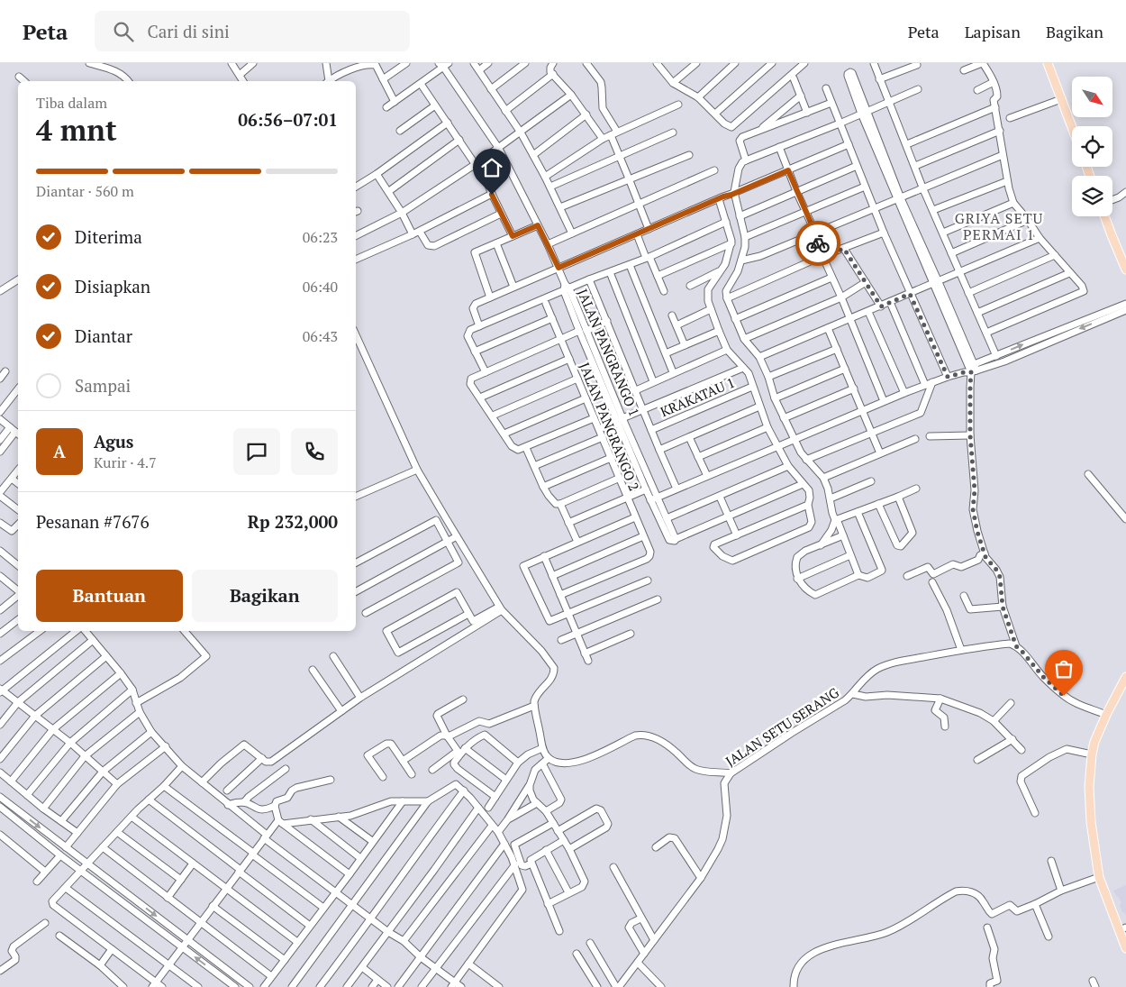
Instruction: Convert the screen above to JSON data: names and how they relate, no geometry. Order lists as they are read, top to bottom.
{
  "streets": {
    "street": [
      "JALAN PANGRANGO 1",
      "KRAKATAU 1",
      "JALAN PANGRANGO 2",
      "JALAN SETU SERANG"
    ]
  },
  "districts": ["GRIYA SETU PERMAI 1"],
  "north": "bottom right",
  "page": {
    "header": "Peta",
    "search": "Cari di sini",
    "nav": ["Peta", "Lapisan", "Bagikan"],
    "heading": ["4 mnt", "Tiba dalam", "06:56–07:01"],
    "panel": [
      "Agus",
      "Kurir · 4.7",
      "Pesanan #7676",
      "Rp 232,000"
    ],
    "bar": "Diantar · 560 m",
    "list": [
      ["Diterima", "06:23"],
      ["Disiapkan", "06:40"],
      ["Diantar", "06:43"],
      "Sampai"
    ],
    "round": "A",
    "buttons": ["Bantuan", "Bagikan"]
  }
}
